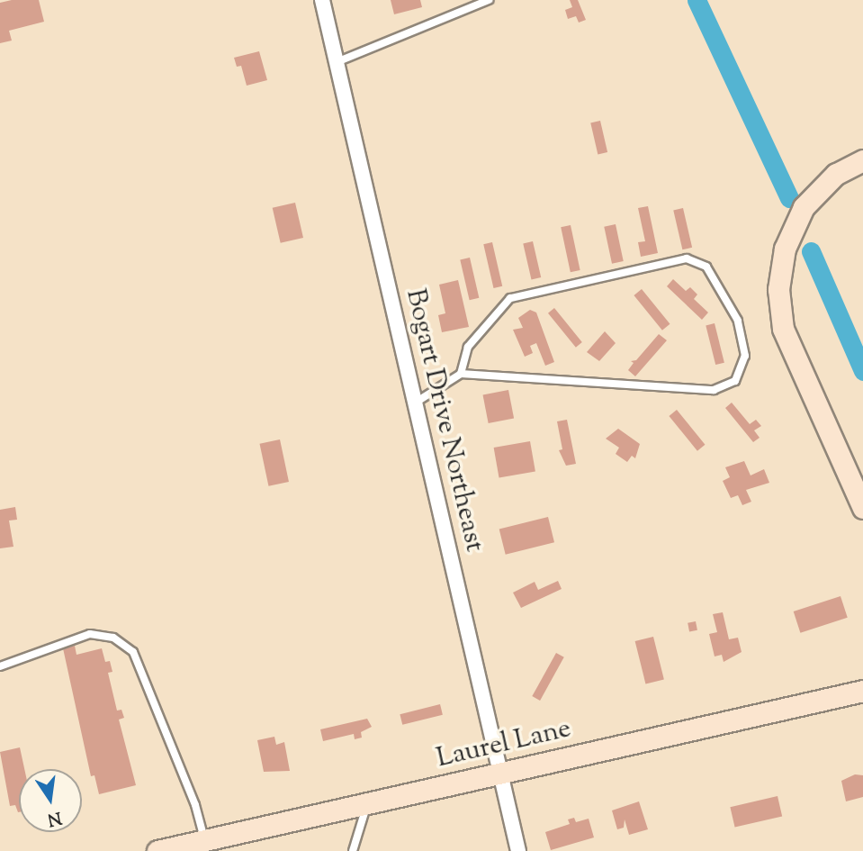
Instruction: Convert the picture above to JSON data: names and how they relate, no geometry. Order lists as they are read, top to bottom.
{
  "streets": {
    "street": ["Bogart Drive Northeast", "Laurel Lane"]
  },
  "crossings": [
    ["Bogart Drive Northeast", "Laurel Lane"]
  ],
  "north": "bottom"
}
